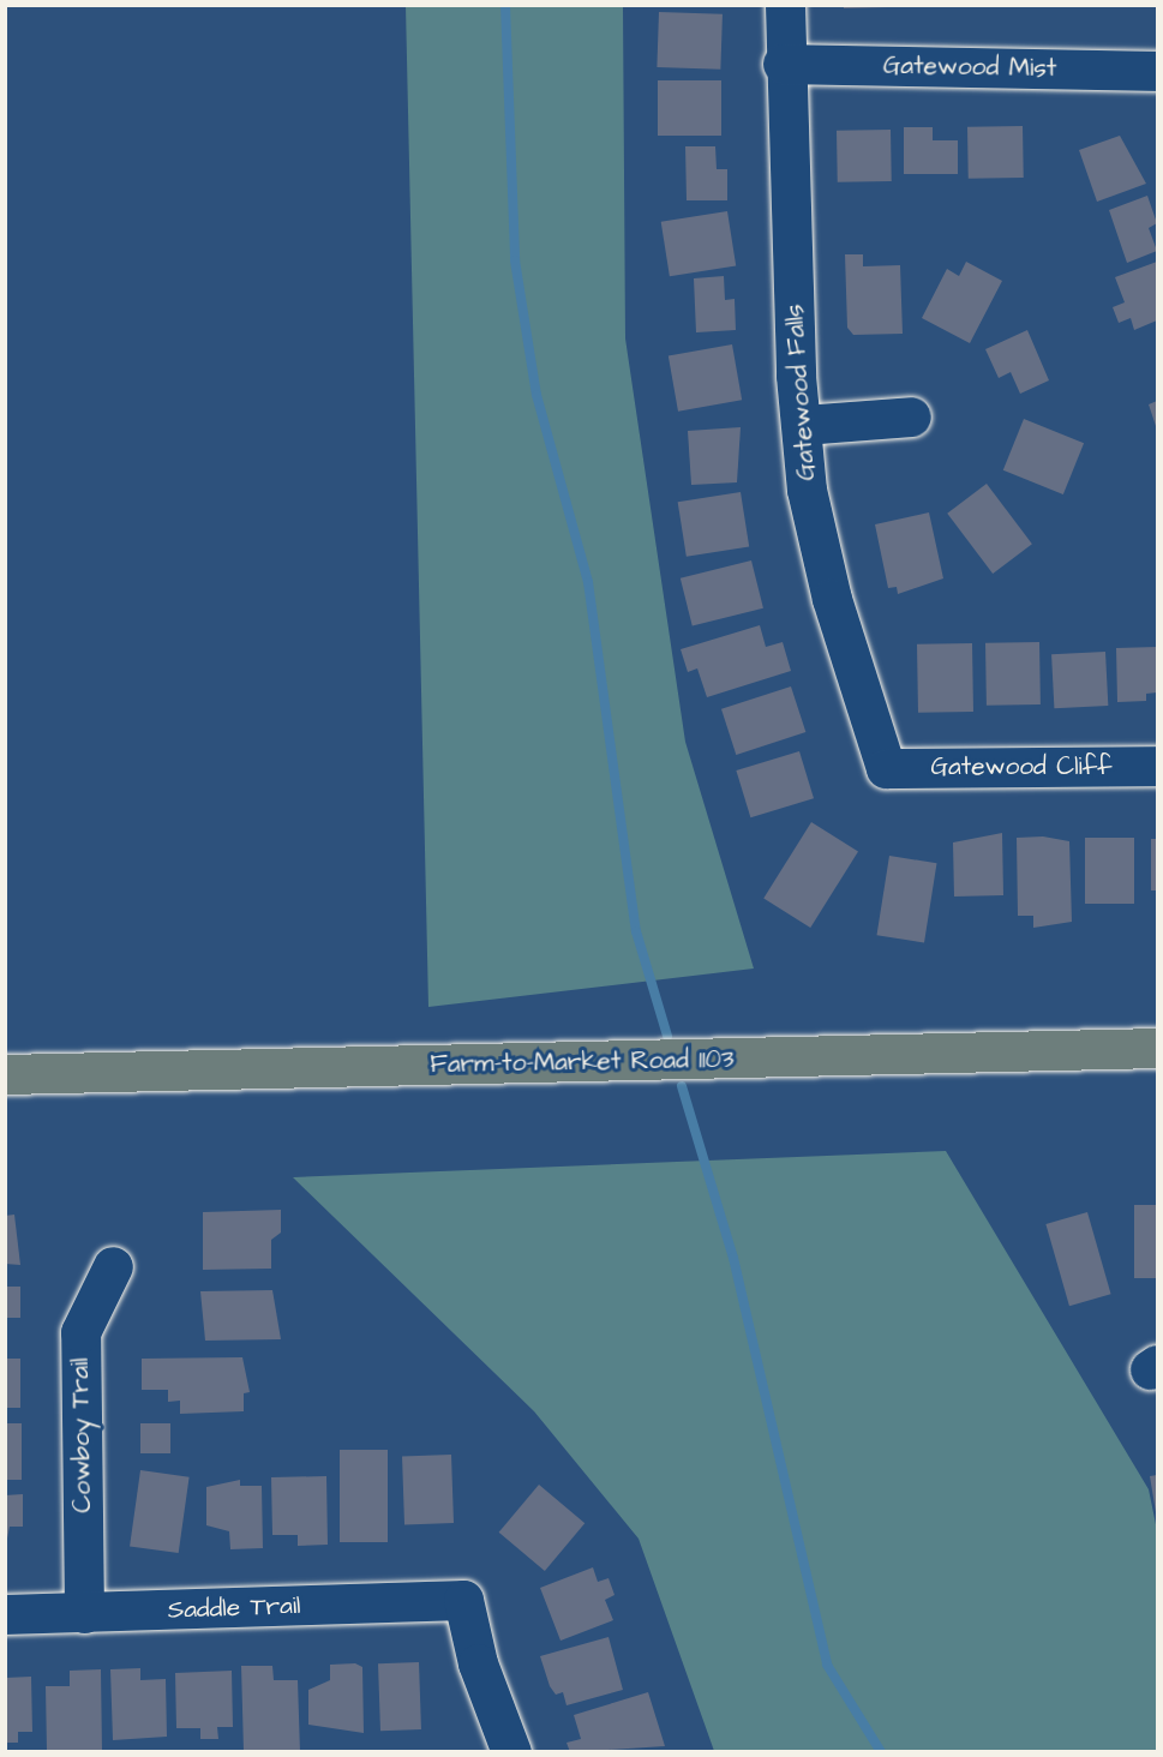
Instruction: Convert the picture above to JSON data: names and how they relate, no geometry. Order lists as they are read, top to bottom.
{
  "streets": {
    "main road": ["Farm-to-Market Road 1103"],
    "street": [
      "Gatewood Mist",
      "Gatewood Falls",
      "Gatewood Cliff",
      "Cowboy Trail",
      "Saddle Trail"
    ]
  },
  "crossings": [
    ["Gatewood Mist", "Gatewood Falls"],
    ["Gatewood Falls", "Gatewood Cliff"],
    ["Cowboy Trail", "Saddle Trail"]
  ]
}
